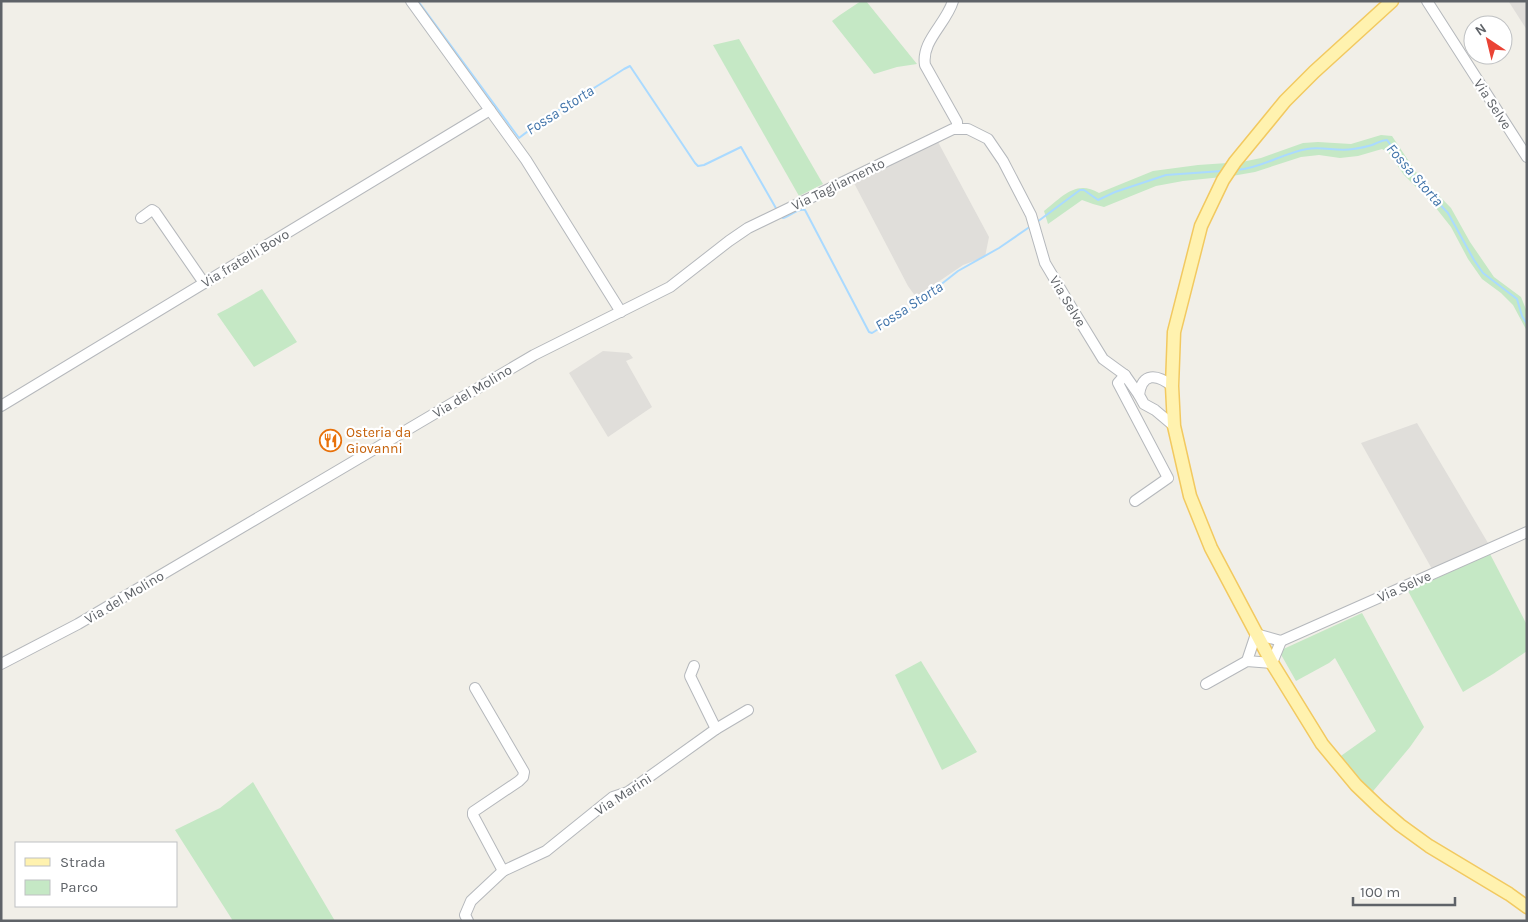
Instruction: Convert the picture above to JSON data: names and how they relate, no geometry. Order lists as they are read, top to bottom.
{
  "streets": {
    "street": [
      "Via Selve",
      "Via Tagliamento",
      "Via fratelli Bovo",
      "Via del Molino",
      "Via Marini"
    ]
  },
  "crossings": [
    ["Via Selve", "Via Tagliamento"],
    ["Via Tagliamento", "Via del Molino"]
  ],
  "water": ["Fossa Storta"],
  "places": {
    "restaurant": ["Osteria da Giovanni"]
  },
  "legend": ["Strada", "Parco"],
  "scale_bar": "100 m",
  "north": "top left"
}
